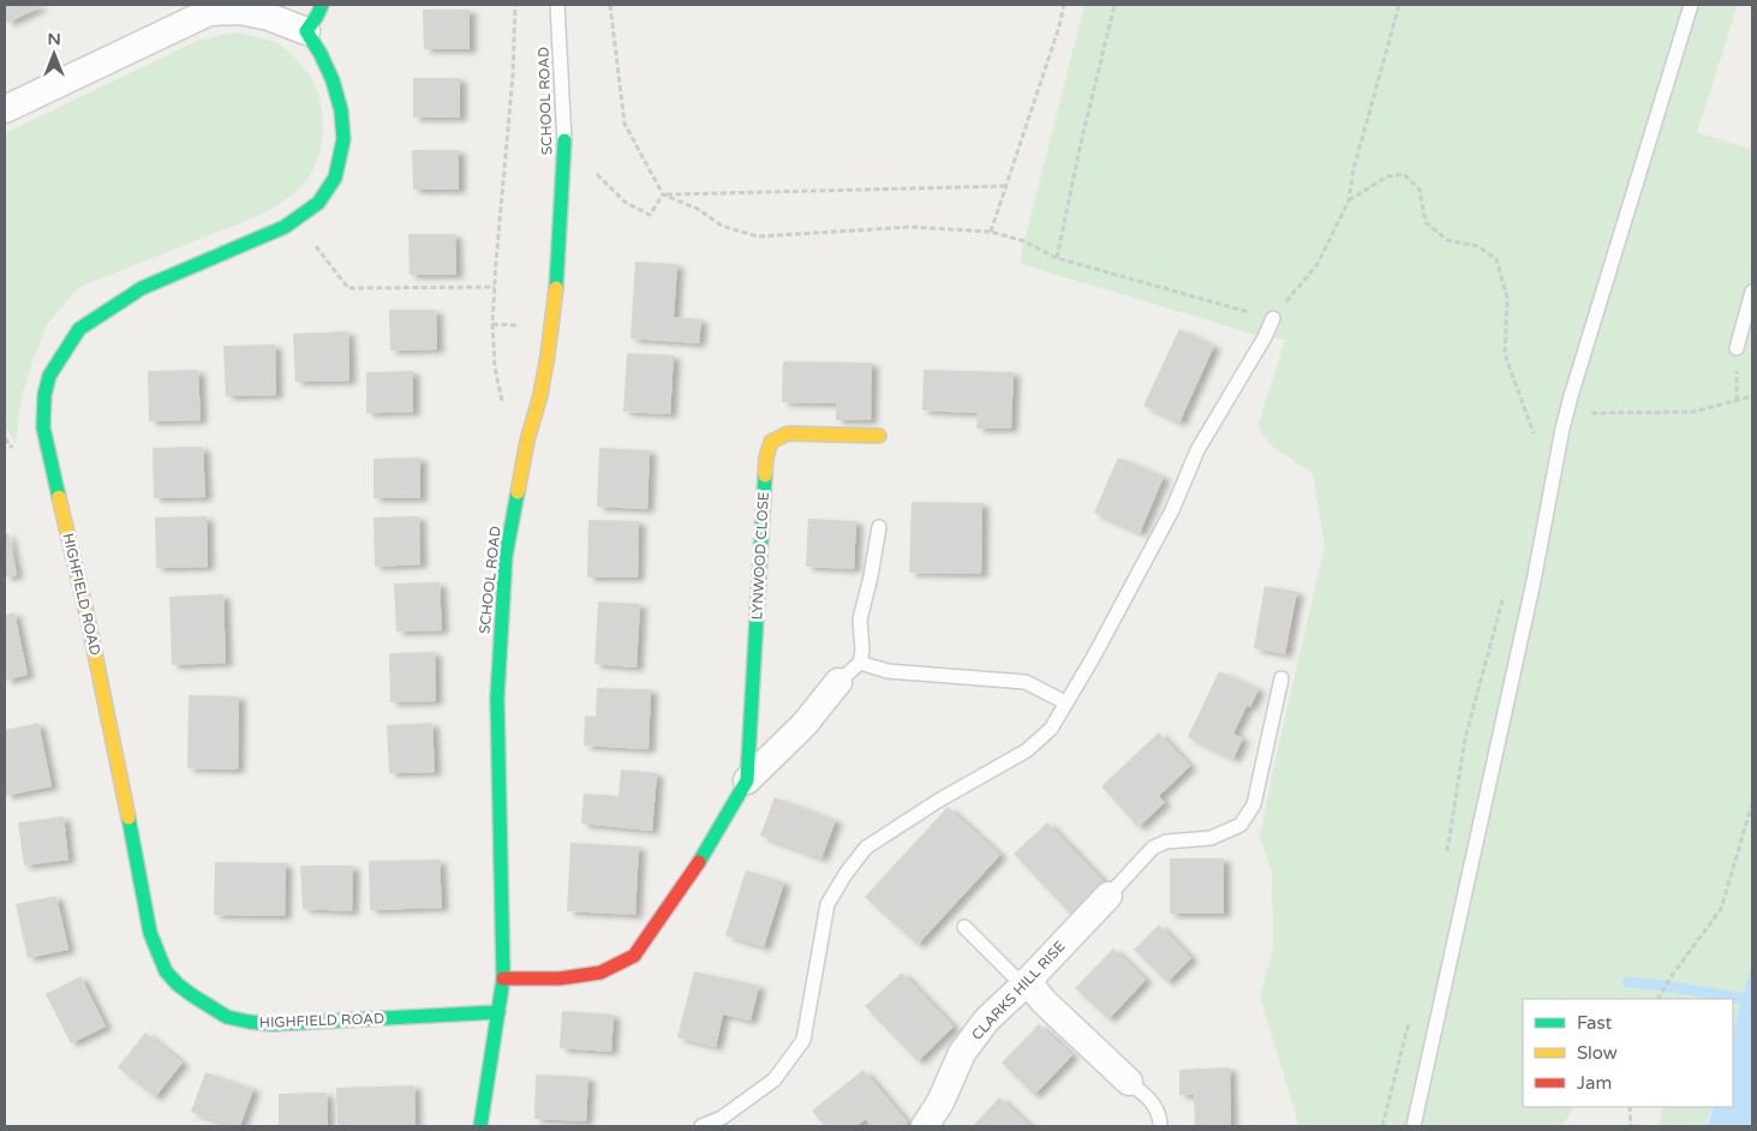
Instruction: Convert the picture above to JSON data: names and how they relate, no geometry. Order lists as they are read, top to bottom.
{
  "streets": {
    "street": [
      "SCHOOL ROAD",
      "LYNWOOD CLOSE",
      "HIGHFIELD ROAD",
      "CLARKS HILL RISE"
    ]
  },
  "crossings": [
    ["SCHOOL ROAD", "LYNWOOD CLOSE"],
    ["SCHOOL ROAD", "HIGHFIELD ROAD"]
  ],
  "legend": ["Fast", "Slow", "Jam"],
  "north": "top"
}
